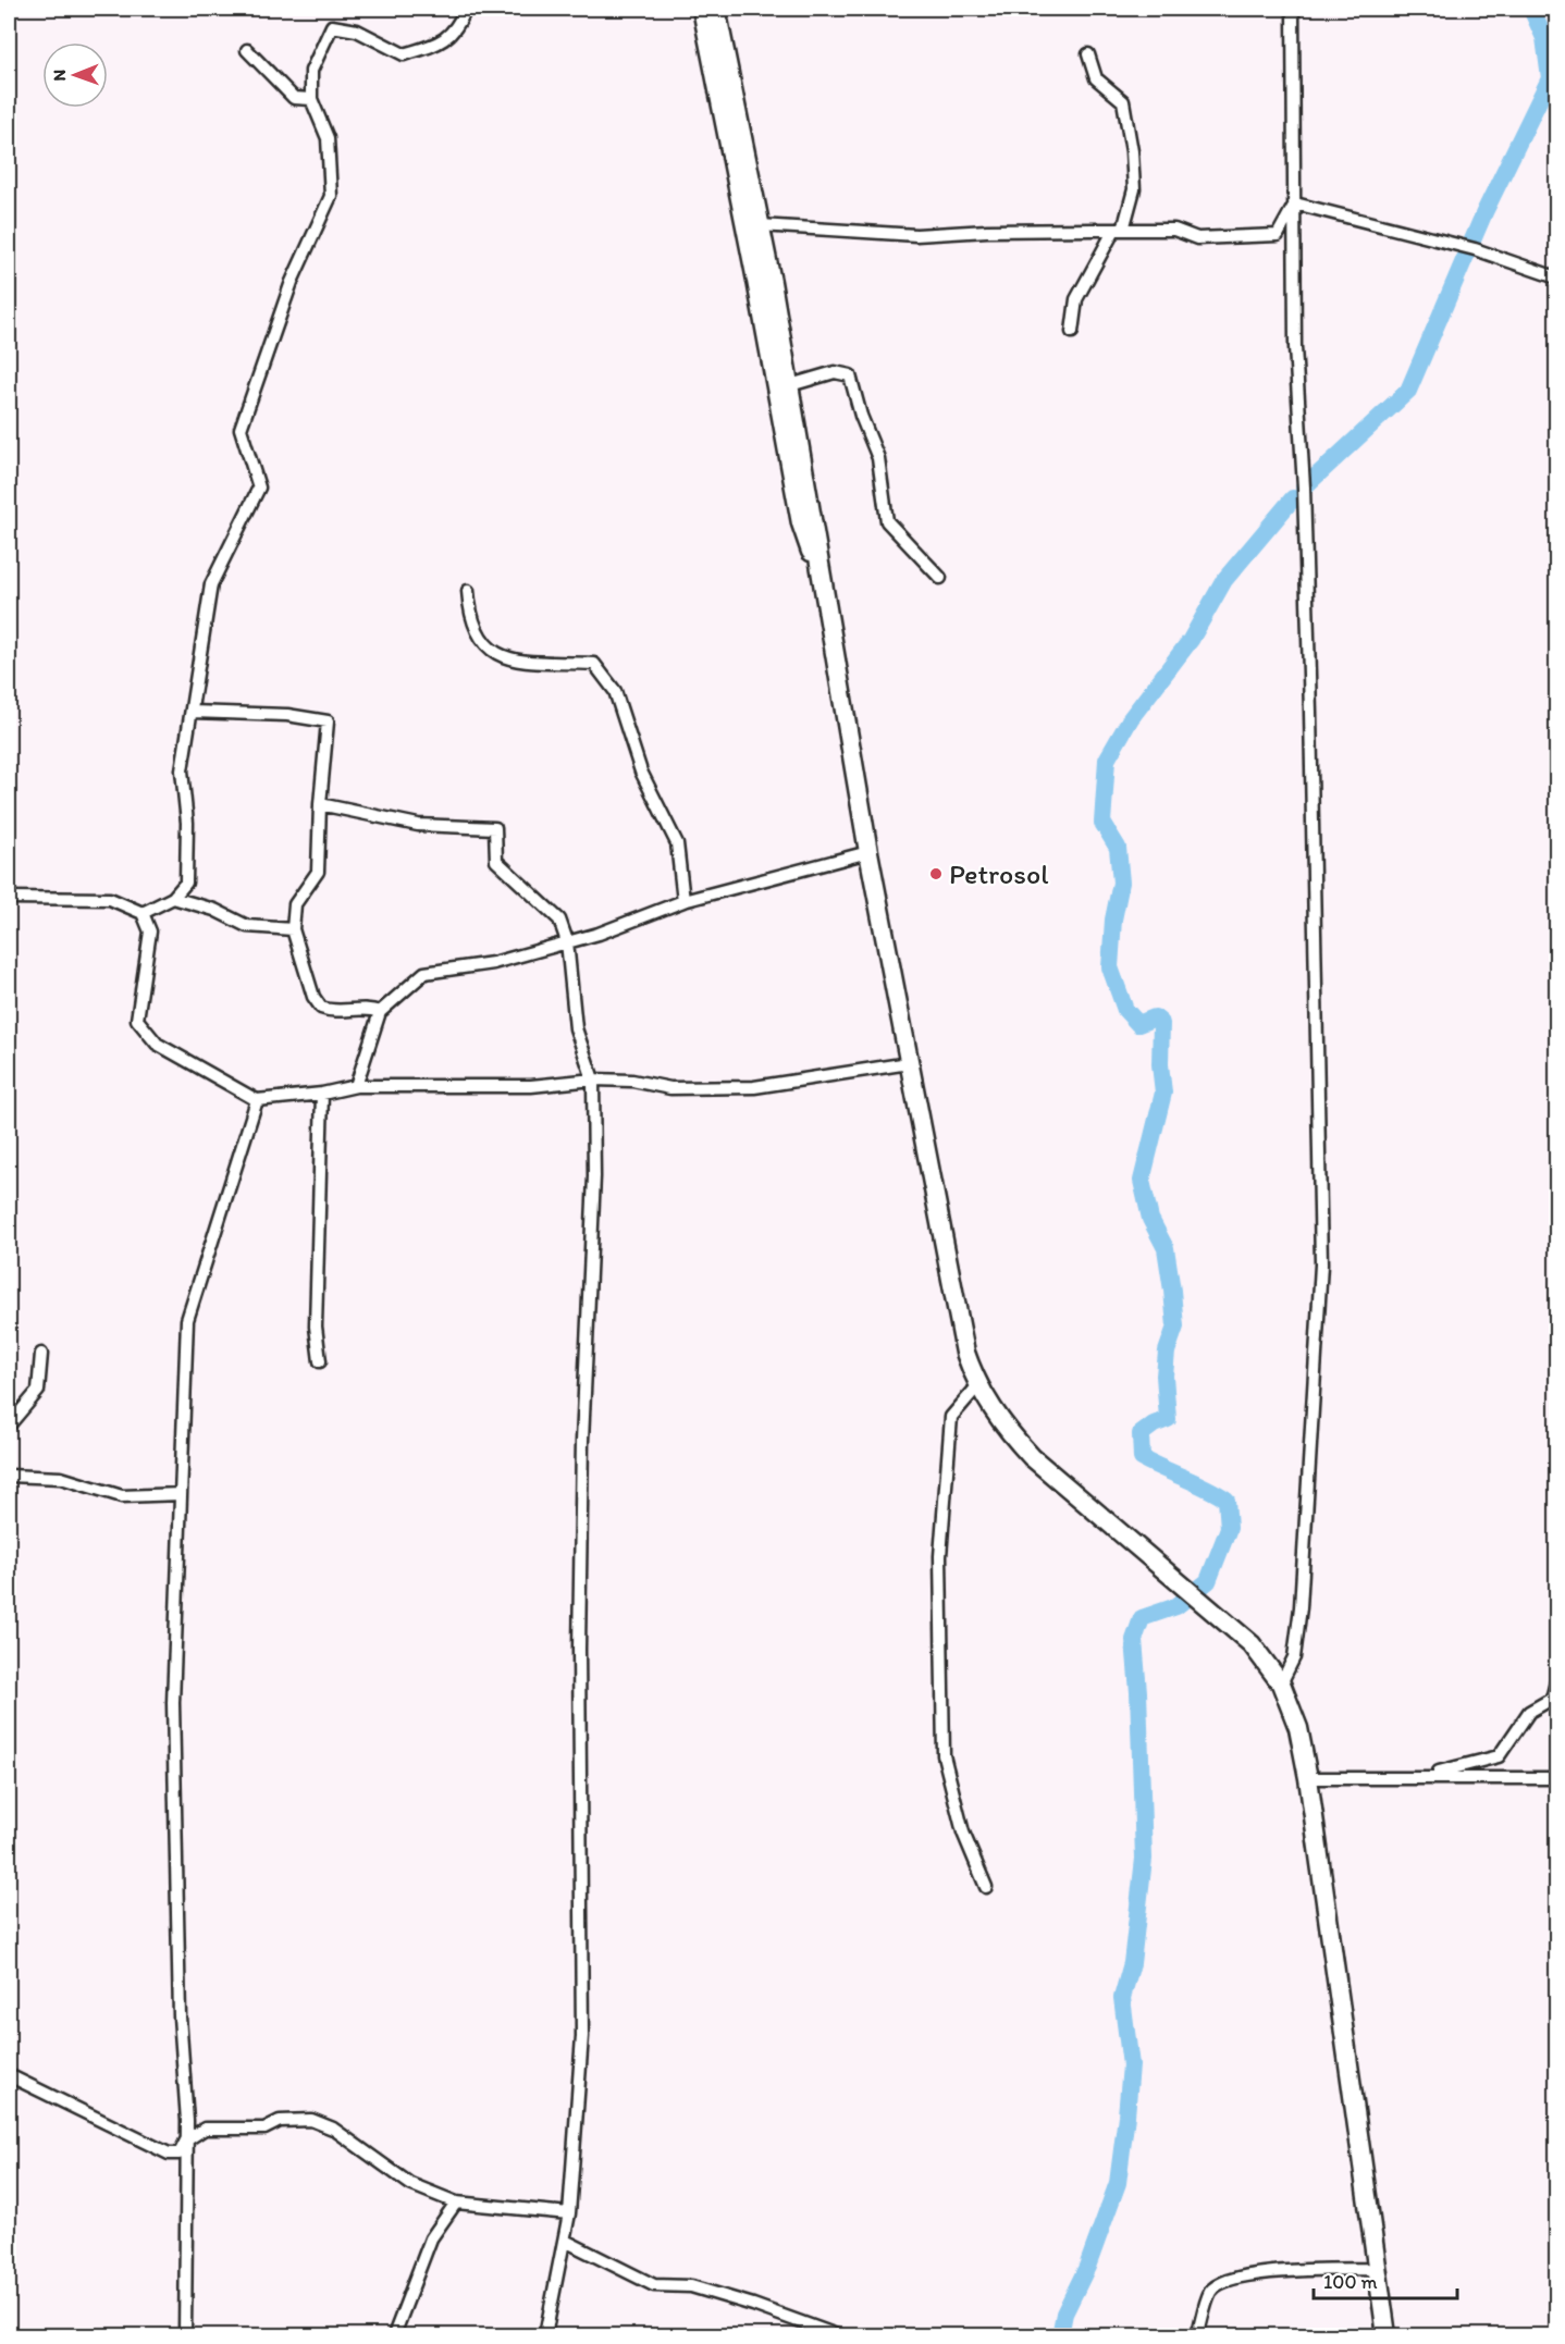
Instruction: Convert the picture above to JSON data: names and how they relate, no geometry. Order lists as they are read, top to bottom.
{
  "places": ["Petrosol"],
  "scale_bar": "100 m",
  "north": "left"
}
